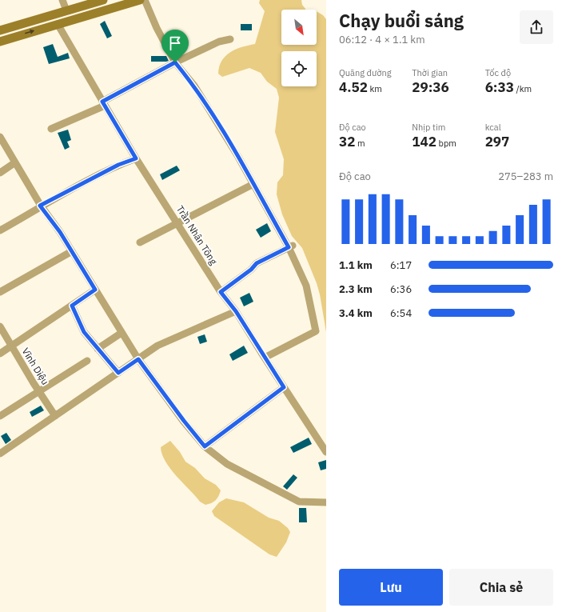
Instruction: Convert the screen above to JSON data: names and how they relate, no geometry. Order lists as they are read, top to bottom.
{
  "streets": {
    "street": ["Trần Nhân Tông", "Vĩnh Diệu"]
  },
  "north": "bottom right",
  "page": {
    "heading": ["Chạy buổi sáng", "06:12 · 4 × 1.1 km"],
    "stats": [
      ["Quãng đường", "4.52 km"],
      ["Thời gian", "29:36"],
      ["Tốc độ", "6:33 /km"],
      ["Độ cao", "32 m"],
      ["Nhịp tim", "142 bpm"],
      ["kcal", "297"]
    ],
    "chart": ["Độ cao", "275–283 m"],
    "list": [
      {
        "name": "1.1 km",
        "note": "6:17"
      },
      {
        "name": "2.3 km",
        "note": "6:36"
      },
      {
        "name": "3.4 km",
        "note": "6:54"
      }
    ],
    "buttons": ["Lưu", "Chia sẻ"]
  }
}
